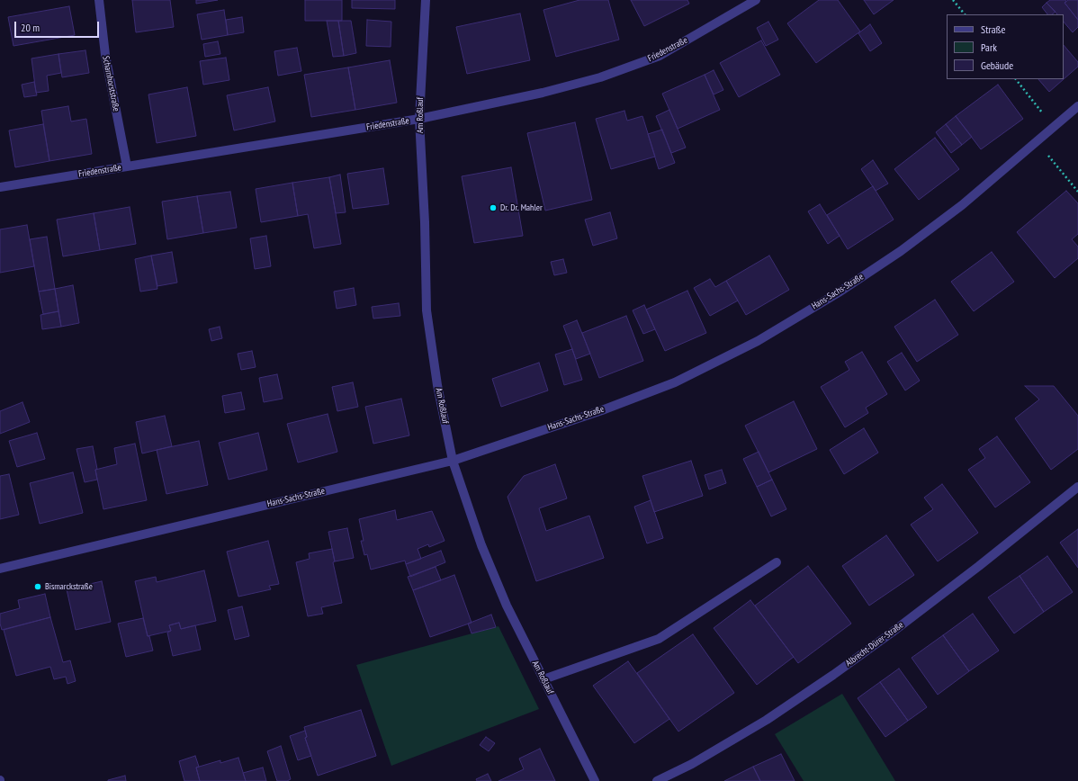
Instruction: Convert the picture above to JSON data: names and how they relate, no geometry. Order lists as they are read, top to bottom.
{
  "streets": {
    "street": [
      "Friedenstraße",
      "Scharnhorststraße",
      "Am Roßlauf",
      "Hans-Sachs-Straße",
      "Albrecht-Dürer-Straße"
    ]
  },
  "crossings": [
    ["Friedenstraße", "Scharnhorststraße"],
    ["Friedenstraße", "Am Roßlauf"],
    ["Am Roßlauf", "Hans-Sachs-Straße"]
  ],
  "places": ["Dr. Dr. Mahler", "Bismarckstraße"],
  "legend": ["Straße", "Park", "Gebäude"],
  "scale_bar": "20 m"
}
